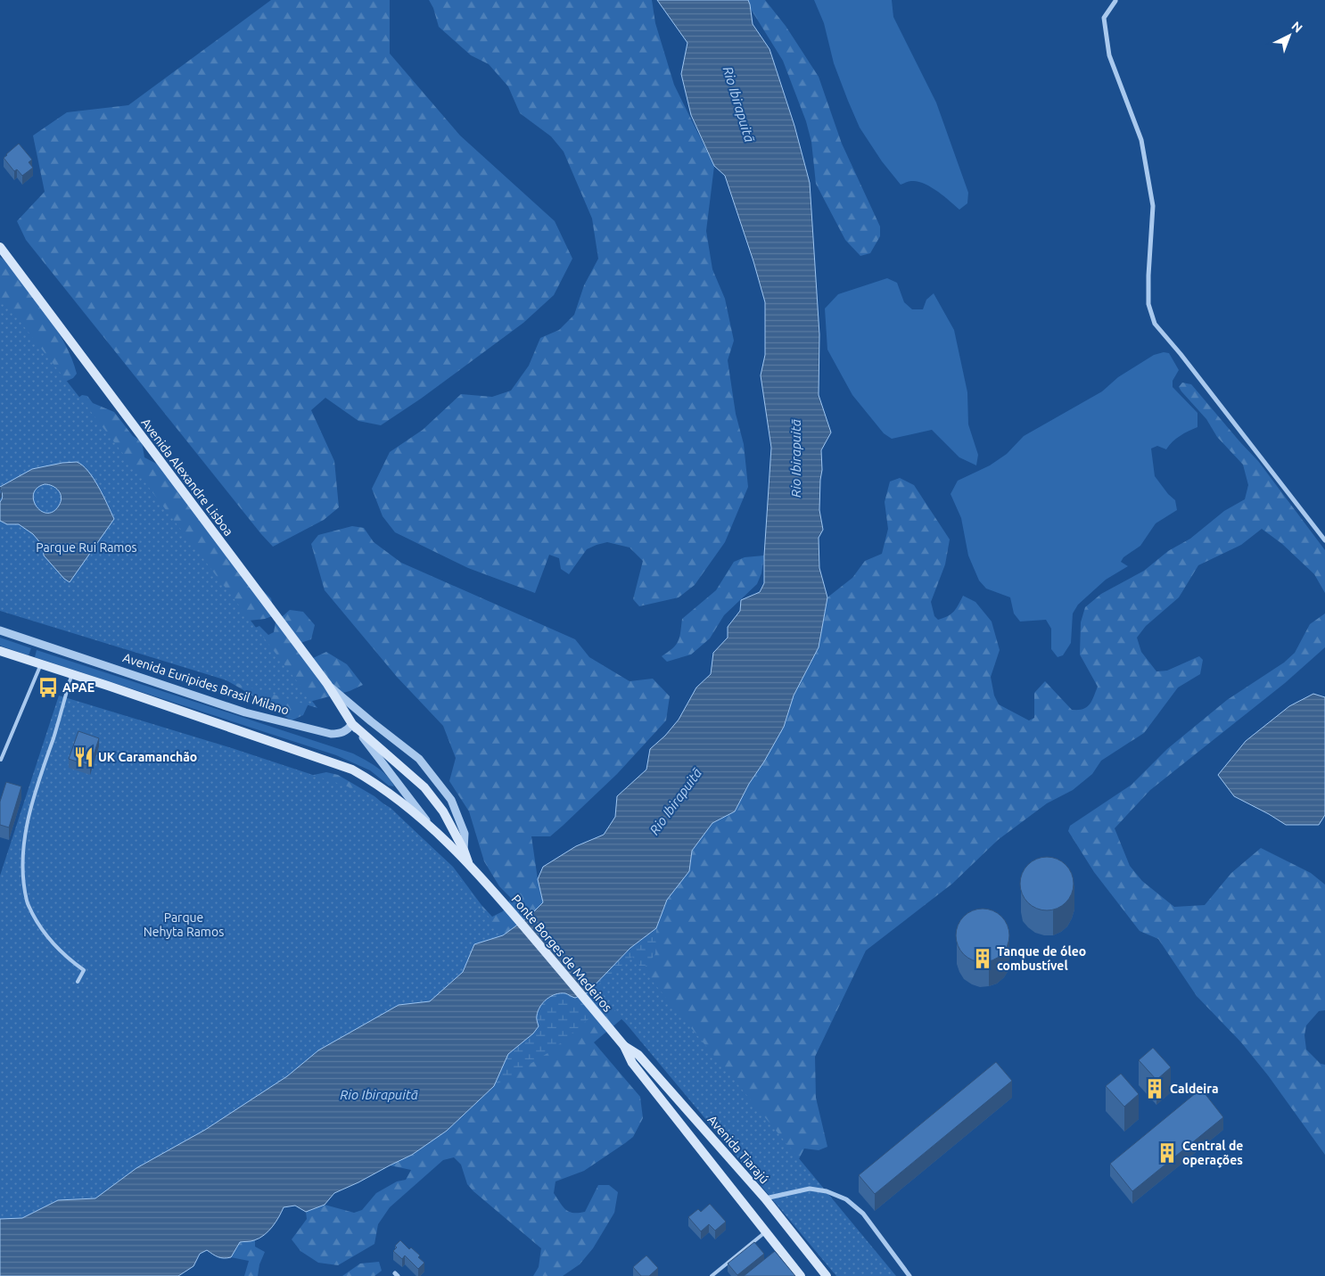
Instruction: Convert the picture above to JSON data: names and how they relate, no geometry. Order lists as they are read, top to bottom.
{
  "streets": {
    "main road": ["Avenida Alexandre Lisboa", "Ponte Borges de Medeiros", "Avenida Tiarajú"],
    "street": ["Avenida Euripides Brasil Milano"]
  },
  "crossings": [
    ["Avenida Alexandre Lisboa", "Avenida Euripides Brasil Milano"],
    ["Ponte Borges de Medeiros", "Avenida Tiarajú"]
  ],
  "water": ["Rio Ibirapuitã"],
  "parks": ["Parque Rui Ramos", "Parque Nehyta Ramos"],
  "places": {
    "bus stop": ["APAE"],
    "restaurant": ["UK Caramanchão"],
    "building": ["Tanque de óleo combustível", "Caldeira", "Central de operações"]
  },
  "north": "top right"
}
